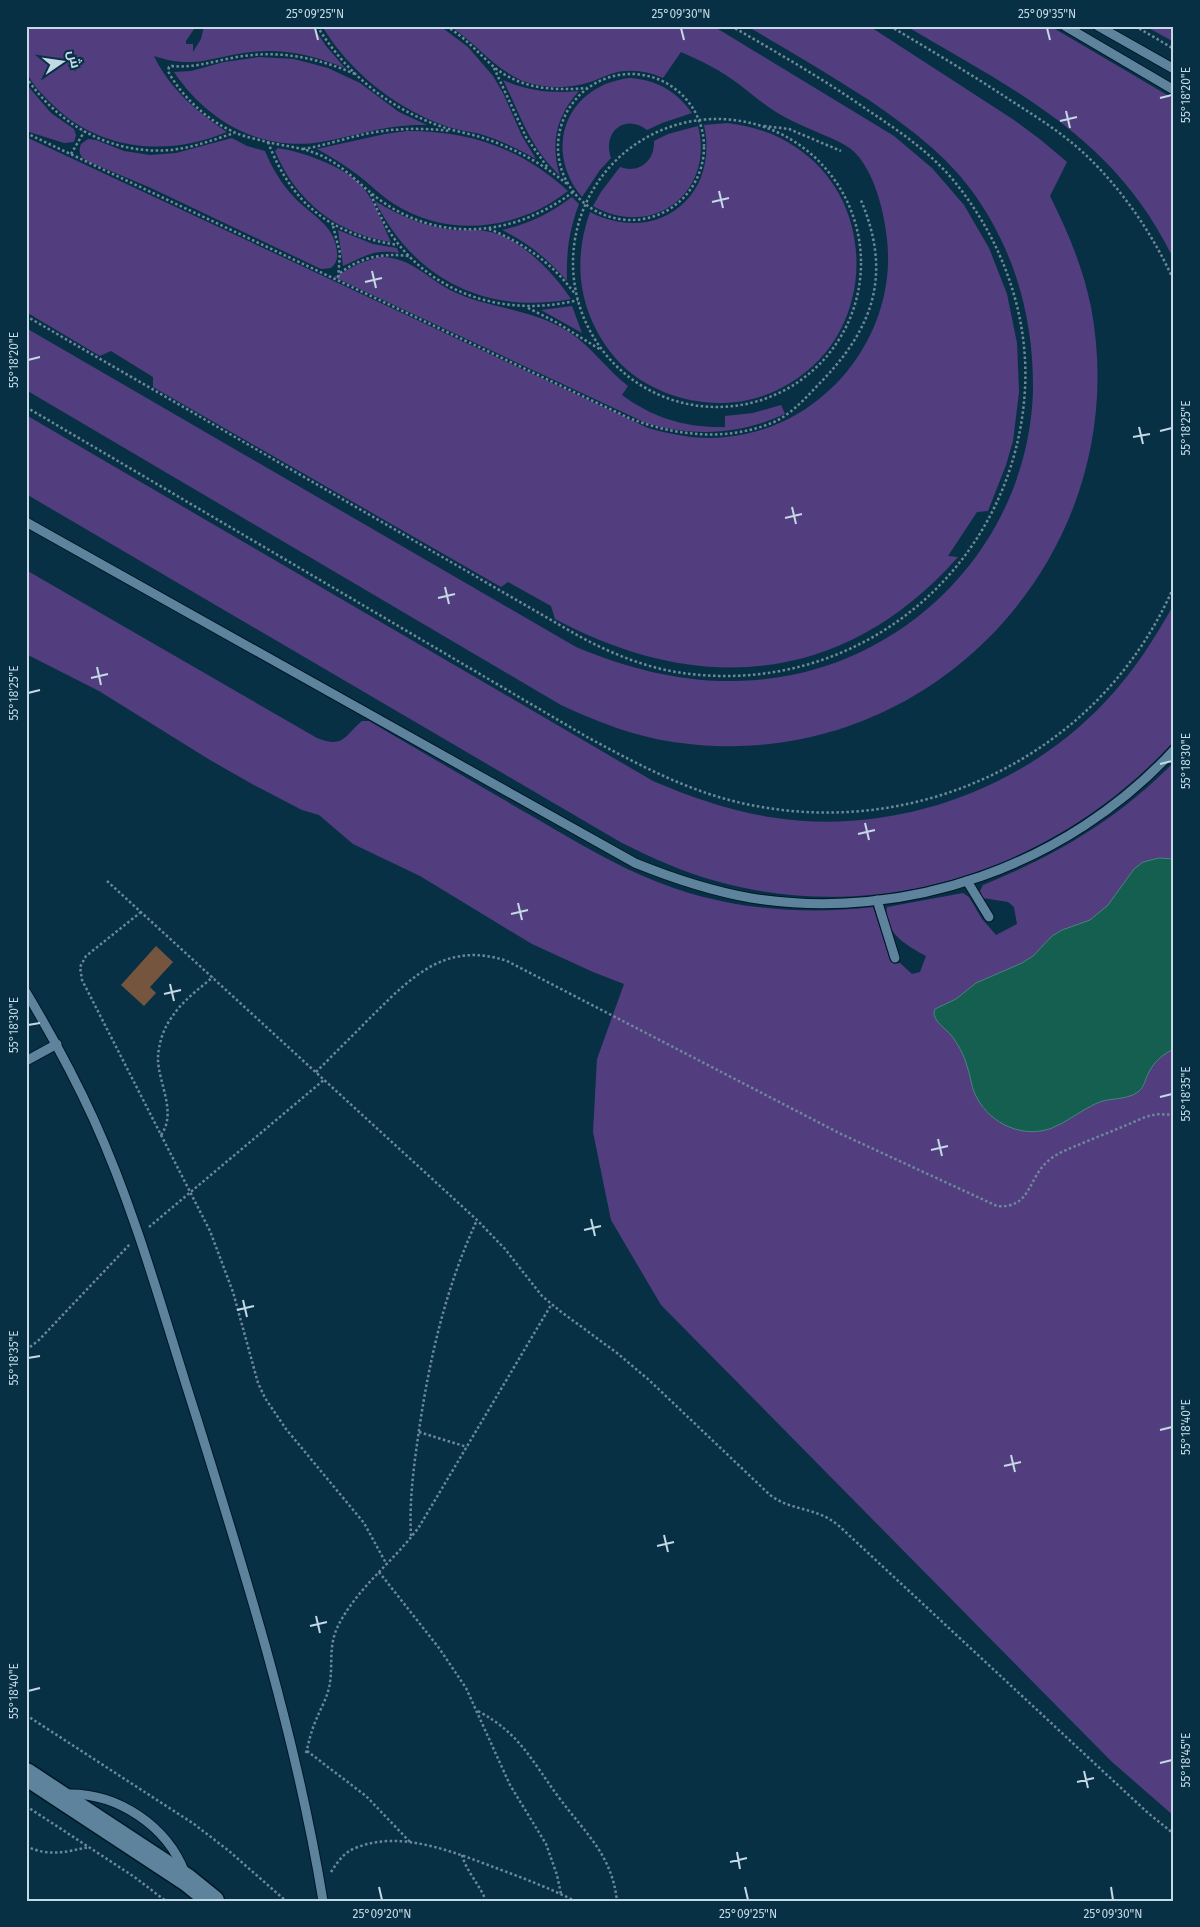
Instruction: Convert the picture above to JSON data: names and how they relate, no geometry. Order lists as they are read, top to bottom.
{
  "north": "right",
  "coordinates": [
    "25°09'25\"N",
    "25°09'30\"N",
    "25°09'35\"N",
    "55°18'20\"E",
    "55°18'25\"E",
    "55°18'30\"E",
    "55°18'35\"E",
    "55°18'40\"E",
    "55°18'45\"E",
    "25°09'20\"N"
  ]
}
